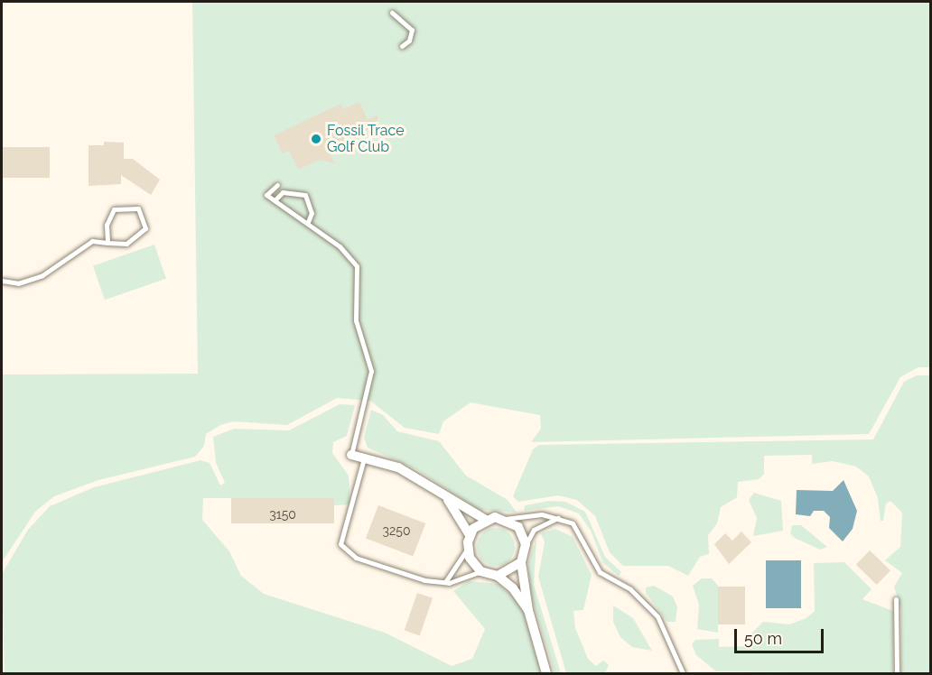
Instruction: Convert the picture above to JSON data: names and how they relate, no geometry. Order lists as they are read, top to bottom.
{
  "places": ["Fossil Trace Golf Club"],
  "house_numbers": ["3150", "3250"],
  "scale_bar": "50 m"
}
